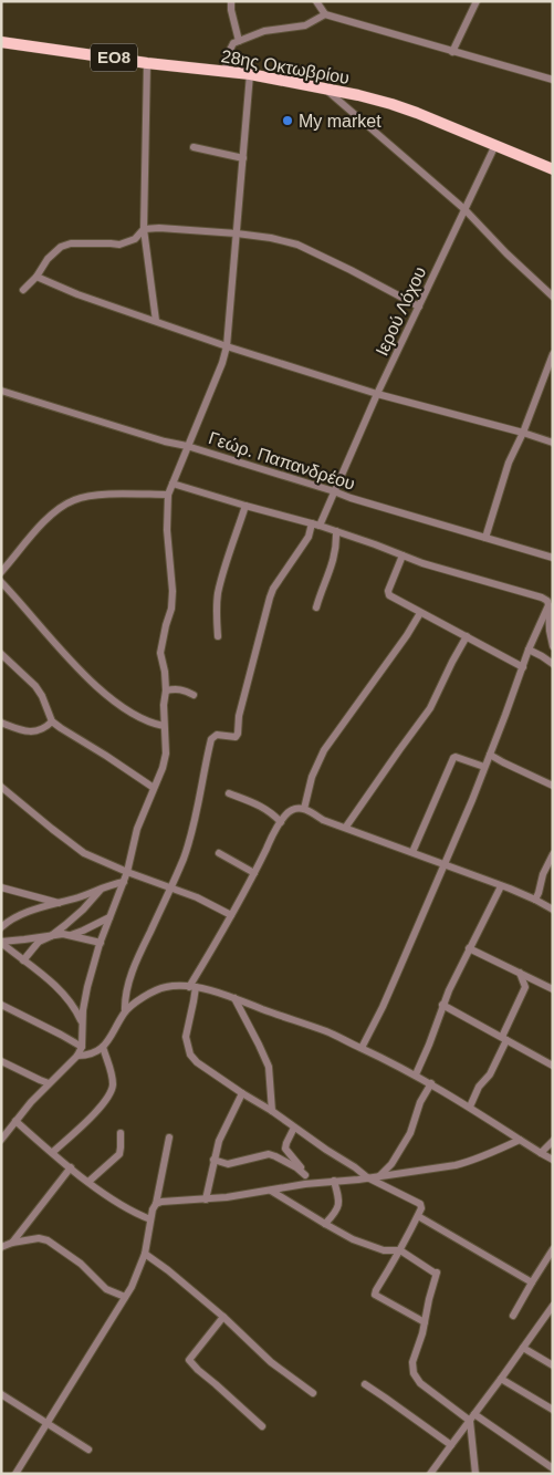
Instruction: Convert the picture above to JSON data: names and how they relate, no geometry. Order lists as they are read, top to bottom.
{
  "streets": {
    "main road": ["ΕΟ8", "28ης Οκτωβρίου"],
    "street": ["Ιερού Λόχου", "Γεώρ. Παπανδρέου"]
  },
  "crossings": [
    ["28ης Οκτωβρίου", "Ιερού Λόχου"],
    ["Ιερού Λόχου", "Γεώρ. Παπανδρέου"]
  ],
  "places": ["My market"]
}
